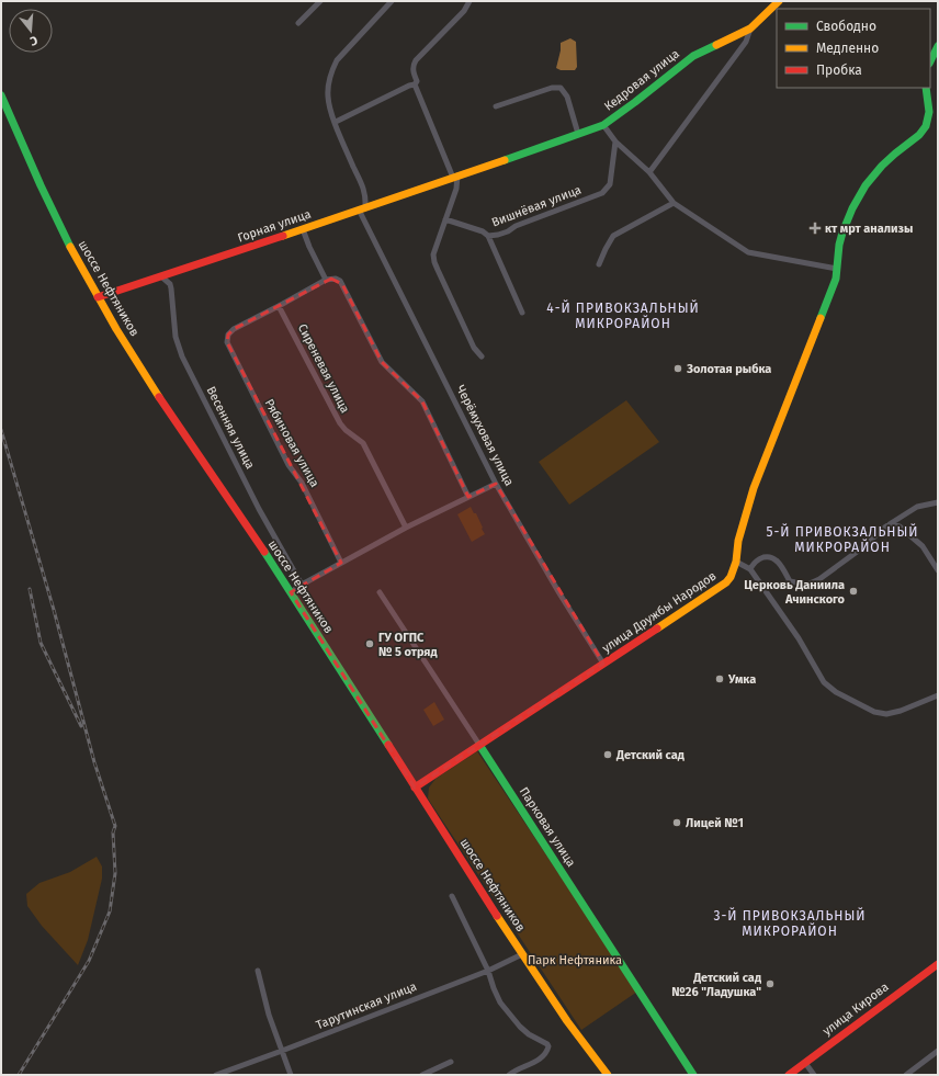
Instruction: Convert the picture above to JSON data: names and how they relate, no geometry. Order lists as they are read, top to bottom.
{
  "streets": {
    "street": [
      "Кедровая улица",
      "Вишнёвая улица",
      "Горная улица",
      "шоссе Нефтяников",
      "Сиреневая улица",
      "Весенняя улица",
      "Черёмуховая улица",
      "Рябиновая улица",
      "улица Дружбы Народов",
      "Парковая улица",
      "Тарутинская улица",
      "улица Кирова"
    ]
  },
  "crossings": [
    ["Кедровая улица", "Горная улица"],
    ["Горная улица", "шоссе Нефтяников"],
    ["Горная улица", "Весенняя улица"],
    ["Горная улица", "Черёмуховая улица"],
    ["шоссе Нефтяников", "улица Дружбы Народов"],
    ["шоссе Нефтяников", "Тарутинская улица"],
    ["Сиреневая улица", "Рябиновая улица"],
    ["Черёмуховая улица", "улица Дружбы Народов"],
    ["улица Дружбы Народов", "Парковая улица"]
  ],
  "districts": ["4-Й ПРИВОКЗАЛЬНЫЙ МИКРОРАЙОН", "5-Й ПРИВОКЗАЛЬНЫЙ МИКРОРАЙОН", "3-Й ПРИВОКЗАЛЬНЫЙ МИКРОРАЙОН"],
  "parks": ["Парк Нефтяника"],
  "places": {
    "health": ["кт мрт анализы"],
    "other": [
      "Золотая рыбка",
      "Церковь Даниила Ачинского",
      "ГУ ОГПС № 5 отряд",
      "Умка",
      "Детский сад",
      "Лицей №1",
      "Детский сад №26 \"Ладушка\""
    ]
  },
  "legend": ["Свободно", "Медленно", "Пробка"],
  "north": "bottom"
}
